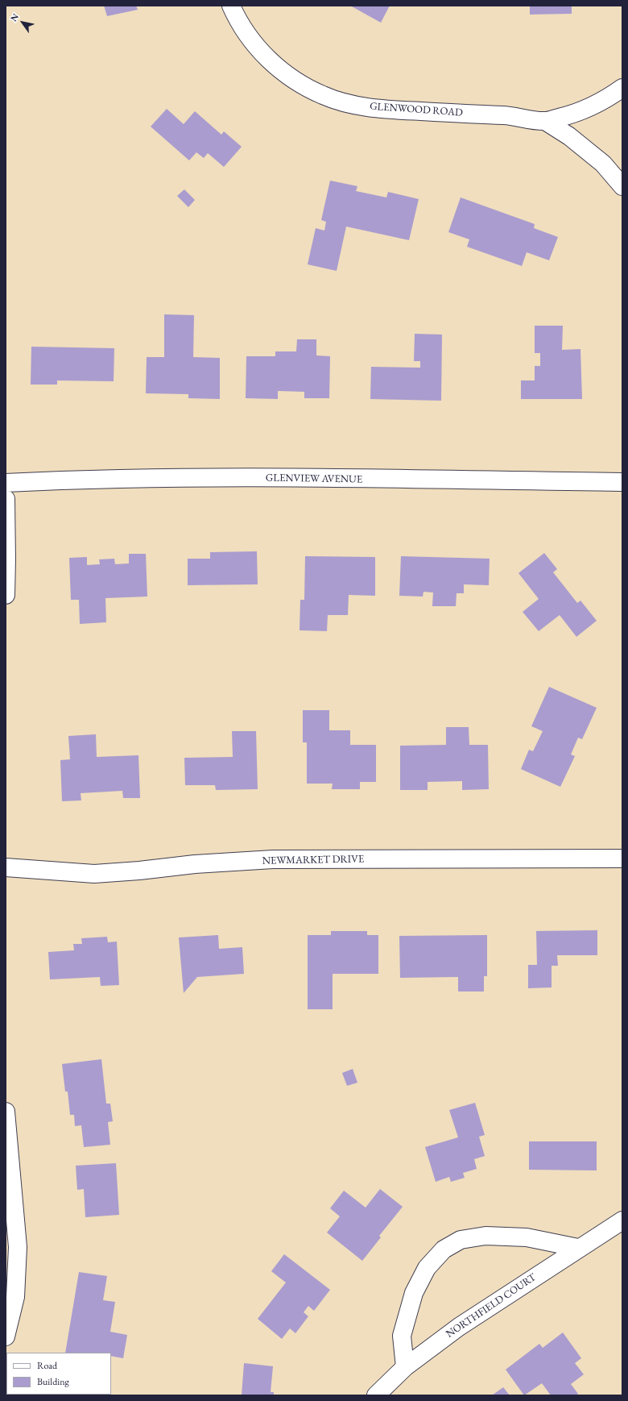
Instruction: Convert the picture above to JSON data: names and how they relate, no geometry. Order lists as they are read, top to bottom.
{
  "streets": {
    "street": [
      "GLENWOOD ROAD",
      "GLENVIEW AVENUE",
      "NEWMARKET DRIVE",
      "NORTHFIELD COURT"
    ]
  },
  "legend": ["Road", "Building"],
  "north": "top left"
}
